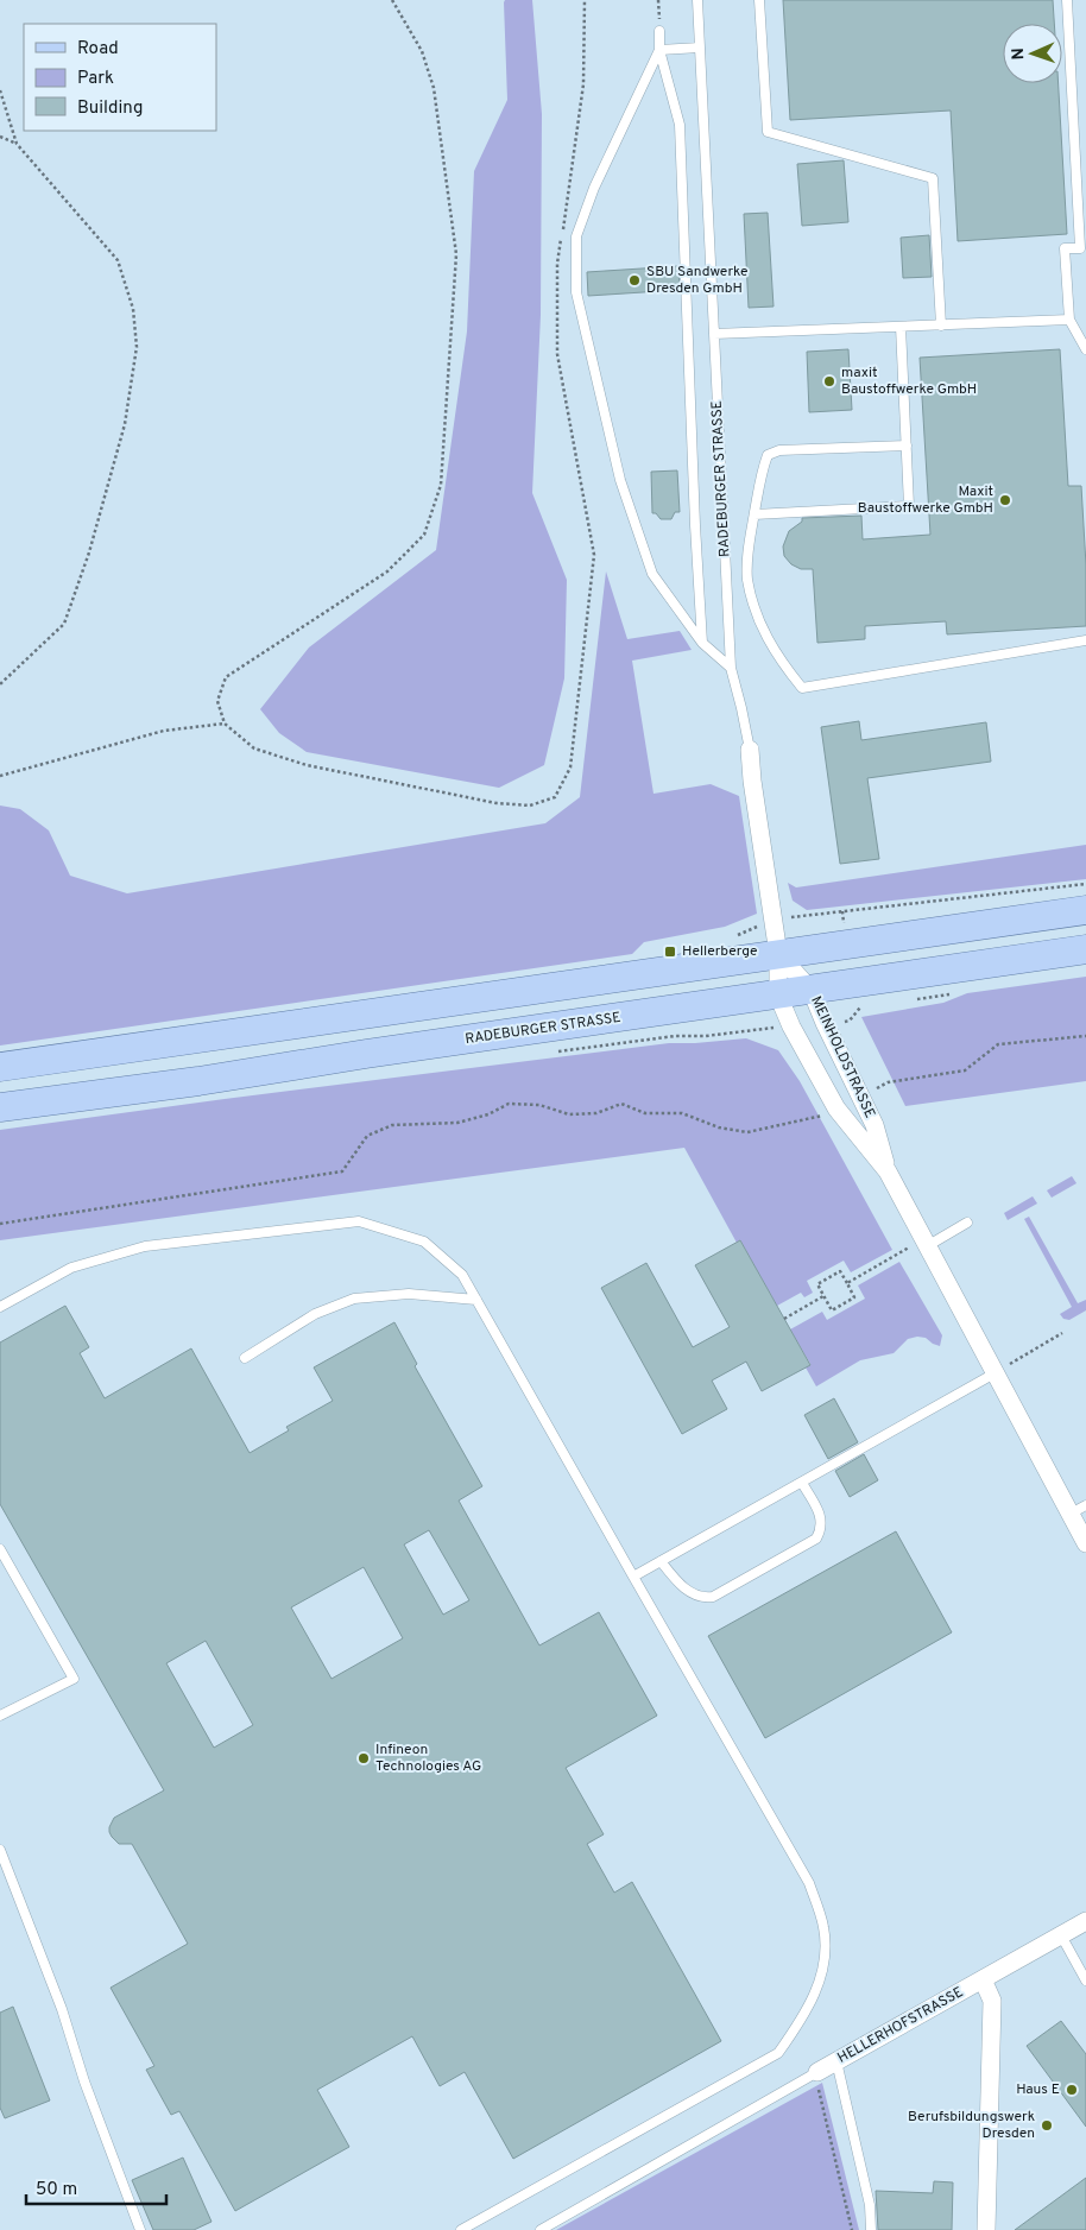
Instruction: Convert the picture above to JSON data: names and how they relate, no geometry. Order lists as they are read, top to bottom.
{
  "streets": {
    "main road": ["RADEBURGER STRASSE"],
    "street": ["MEINHOLDSTRASSE", "HELLERHOFSTRASSE"]
  },
  "crossings": [
    ["RADEBURGER STRASSE", "MEINHOLDSTRASSE"]
  ],
  "places": {
    "other": [
      "SBU Sandwerke Dresden GmbH",
      "maxit Baustoffwerke GmbH",
      "Maxit Baustoffwerke GmbH",
      "Infineon Technologies AG",
      "Haus E",
      "Berufsbildungswerk Dresden"
    ],
    "transit": ["Hellerberge"]
  },
  "legend": ["Road", "Park", "Building"],
  "scale_bar": "50 m",
  "north": "left"
}
